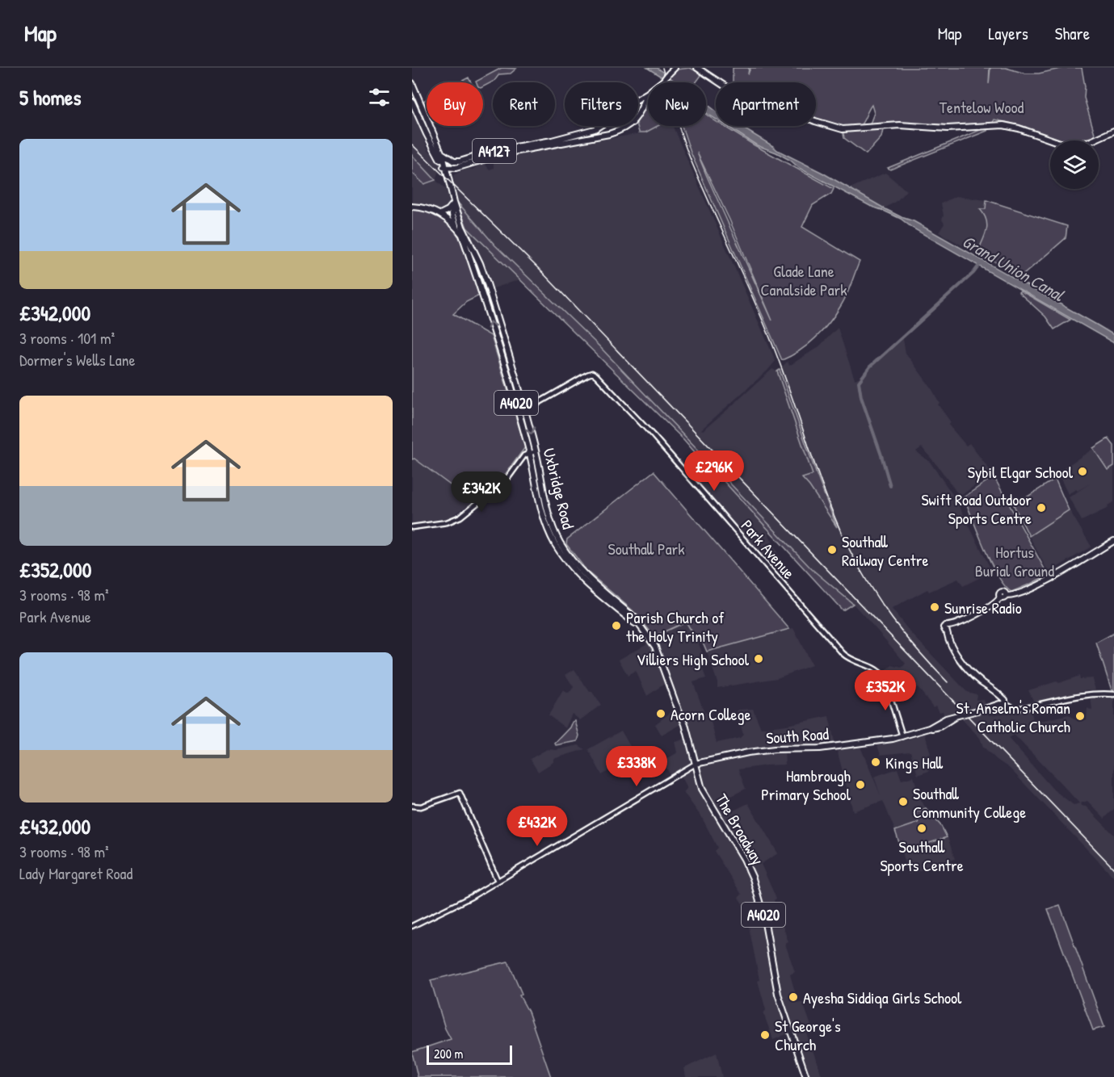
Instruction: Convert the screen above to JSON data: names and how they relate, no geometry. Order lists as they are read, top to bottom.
{
  "streets": {
    "main road": [
      "A4127",
      "A4020",
      "Uxbridge Road",
      "South Road",
      "The Broadway"
    ],
    "street": ["Park Avenue"]
  },
  "crossings": [
    ["A4127", "Uxbridge Road"],
    ["Uxbridge Road", "Park Avenue"],
    ["Uxbridge Road", "South Road"],
    ["Uxbridge Road", "The Broadway"],
    ["Park Avenue", "South Road"],
    ["South Road", "The Broadway"]
  ],
  "water": ["Grand Union Canal"],
  "parks": [
    "Tentelow Wood",
    "Glade Lane Canalside Park",
    "Southall Park",
    "Hortus Burial Ground"
  ],
  "places": [
    "Sybil Elgar School",
    "Swift Road Outdoor Sports Centre",
    "Southall Railway Centre",
    "Sunrise Radio",
    "Parish Church of the Holy Trinity",
    "Villiers High School",
    "Acorn College",
    "St. Anselm's Roman Catholic Church",
    "Kings Hall",
    "Hambrough Primary School",
    "Southall Community College",
    "Southall Sports Centre",
    "Ayesha Siddiqa Girls School",
    "St George's Church"
  ],
  "scale_bar": "200 m",
  "page": {
    "header": "Map",
    "nav": ["Map", "Layers", "Share"],
    "heading": "5 homes",
    "chip": [
      "Buy",
      "Rent",
      "Filters",
      "New",
      "Apartment"
    ],
    "list": [
      {
        "name": "£342,000",
        "note": "3 rooms · 101 m² · Dormer's Wells Lane"
      },
      {
        "name": "£352,000",
        "note": "3 rooms · 98 m² · Park Avenue"
      },
      {
        "name": "£432,000",
        "note": "3 rooms · 98 m² · Lady Margaret Road"
      }
    ],
    "price": [
      "£296K",
      "£342K",
      "£352K",
      "£338K",
      "£432K"
    ],
    "scale": "200 m"
  }
}
